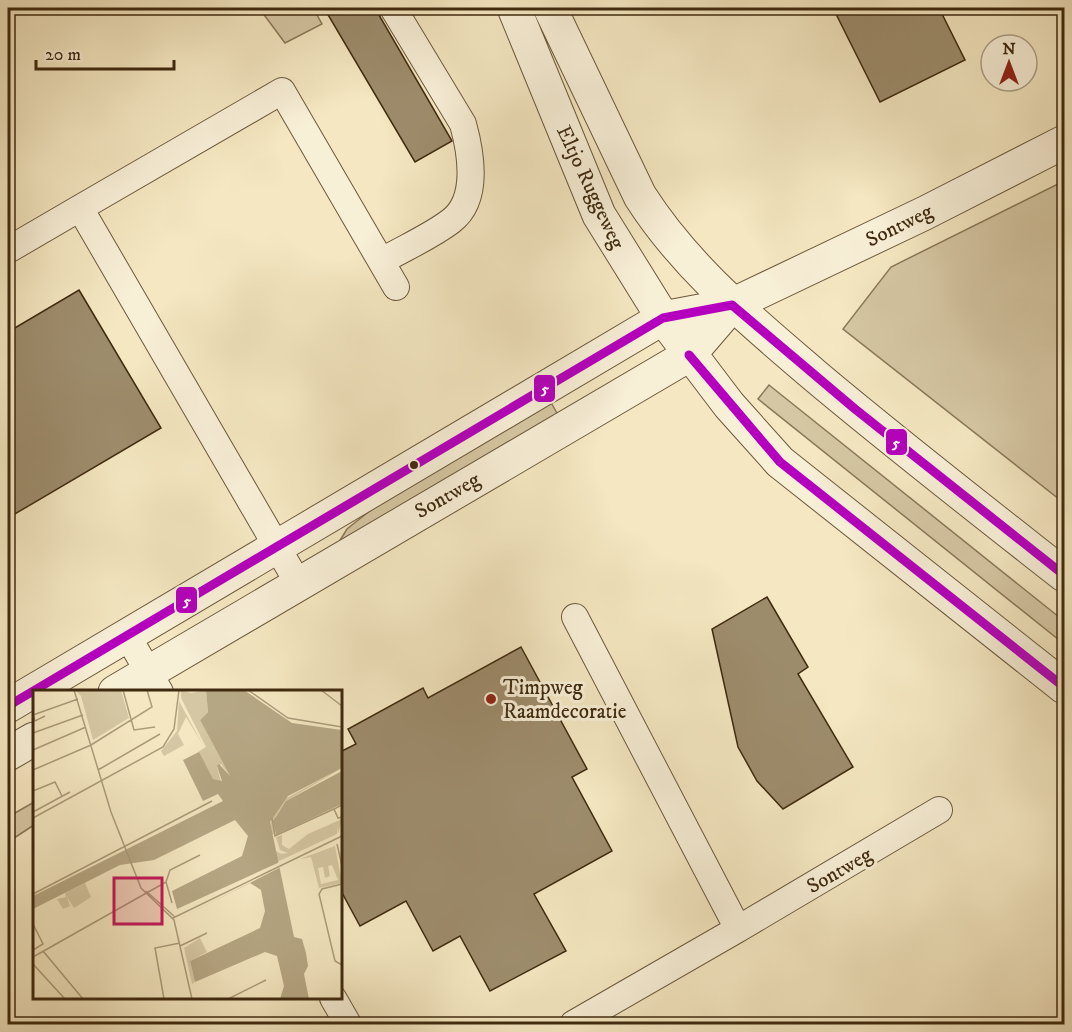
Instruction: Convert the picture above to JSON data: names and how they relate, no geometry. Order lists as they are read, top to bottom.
{
  "streets": {
    "street": ["Eltjo Ruggeweg", "Sontweg"]
  },
  "crossings": [
    ["Eltjo Ruggeweg", "Sontweg"]
  ],
  "places": ["Timpweg Raamdecoratie"],
  "lines": ["transit line 5"],
  "scale_bar": "20 m",
  "north": "top"
}
